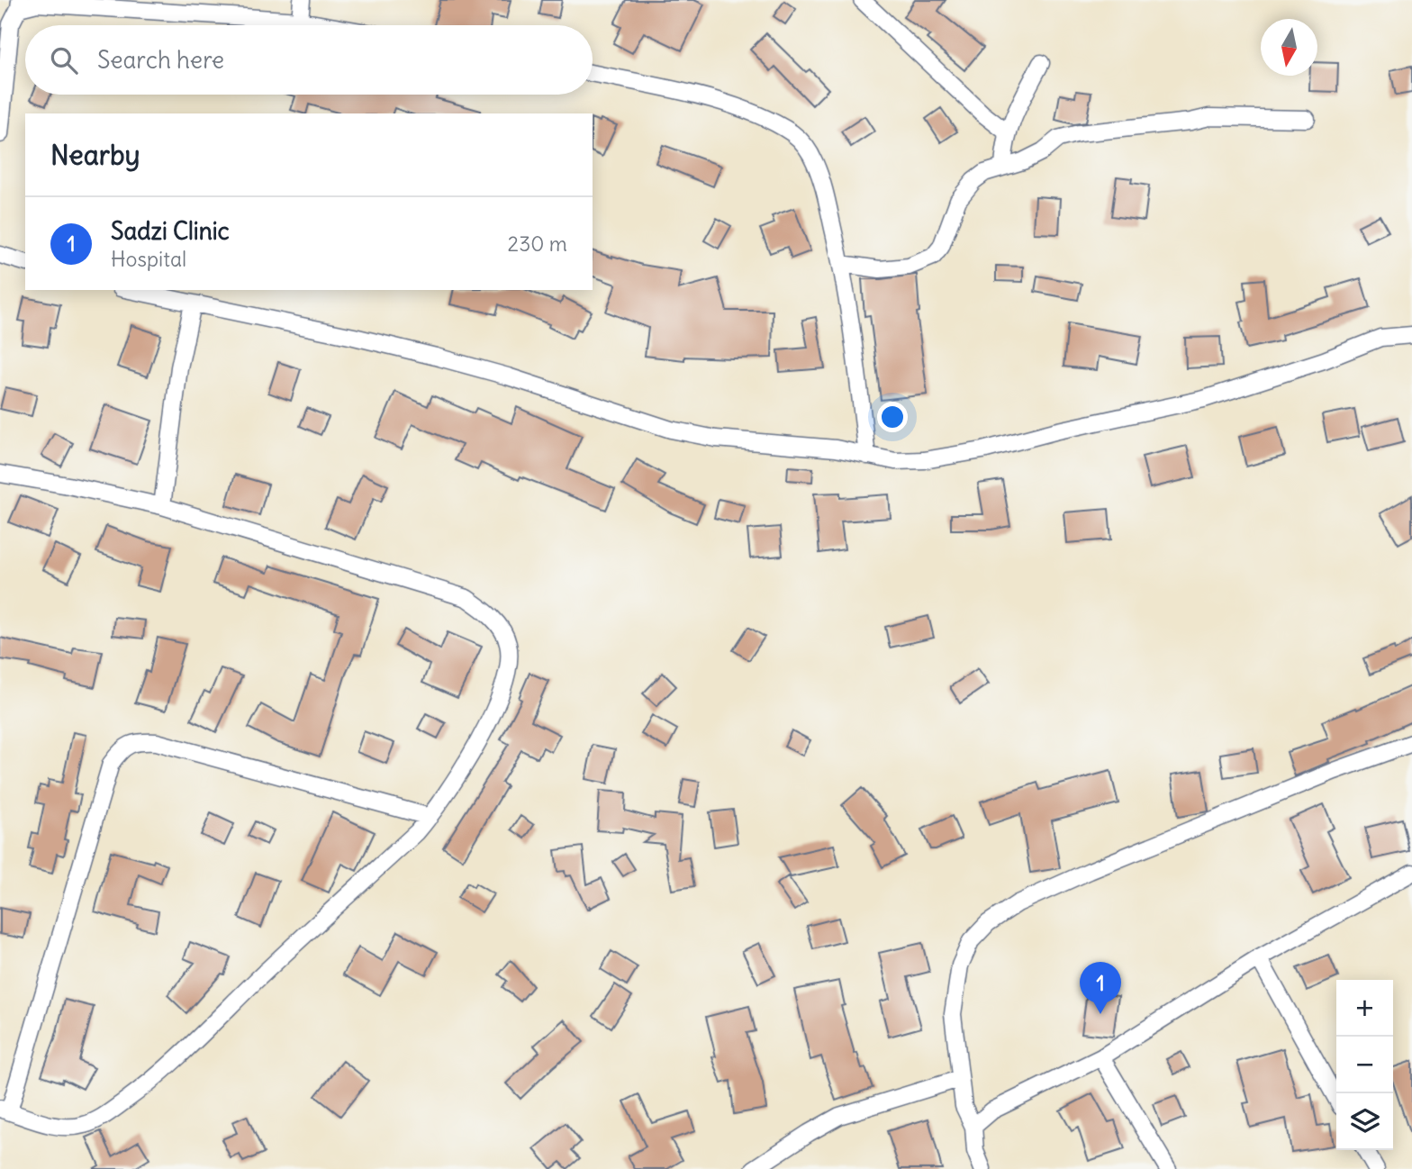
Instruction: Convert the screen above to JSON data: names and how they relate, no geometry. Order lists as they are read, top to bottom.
{
  "north": "bottom",
  "page": {
    "search": "Search here",
    "heading": "Nearby",
    "list": [
      {
        "mark": "1",
        "name": "Sadzi Clinic",
        "note": "Hospital",
        "value": "230 m"
      }
    ],
    "pins": "1",
    "map_buttons": ["+", "−"]
  }
}
